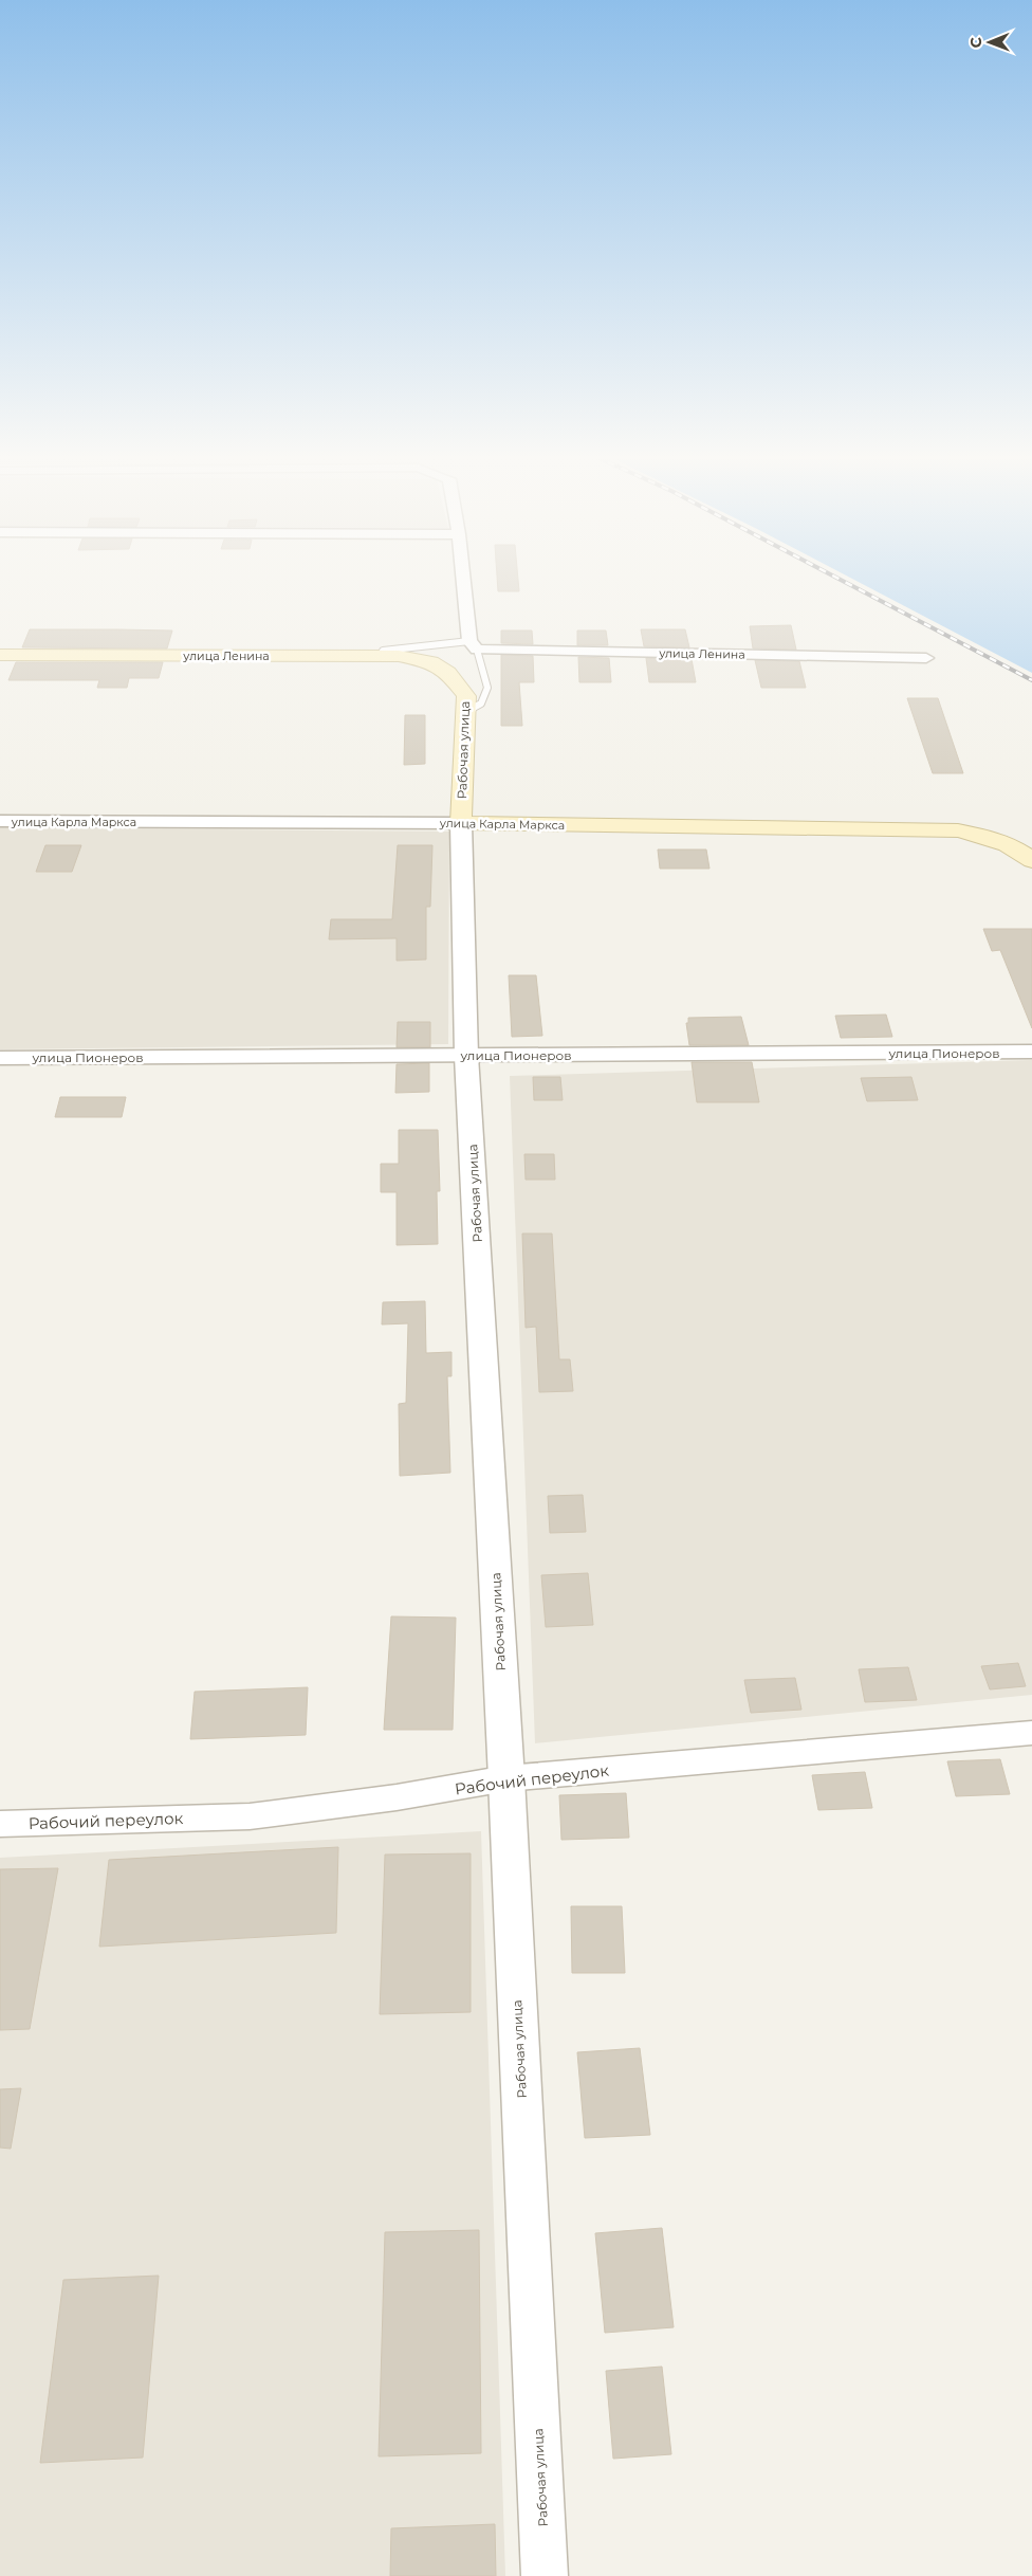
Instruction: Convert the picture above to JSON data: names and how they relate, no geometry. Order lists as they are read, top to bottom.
{
  "streets": {
    "main road": ["улица Ленина", "Рабочая улица", "улица Карла Маркса"],
    "street": ["улица Пионеров", "Рабочий переулок"]
  },
  "crossings": [
    ["улица Ленина", "Рабочая улица"],
    ["Рабочая улица", "улица Карла Маркса"],
    ["Рабочая улица", "улица Пионеров"],
    ["Рабочая улица", "Рабочий переулок"]
  ],
  "north": "left"
}
